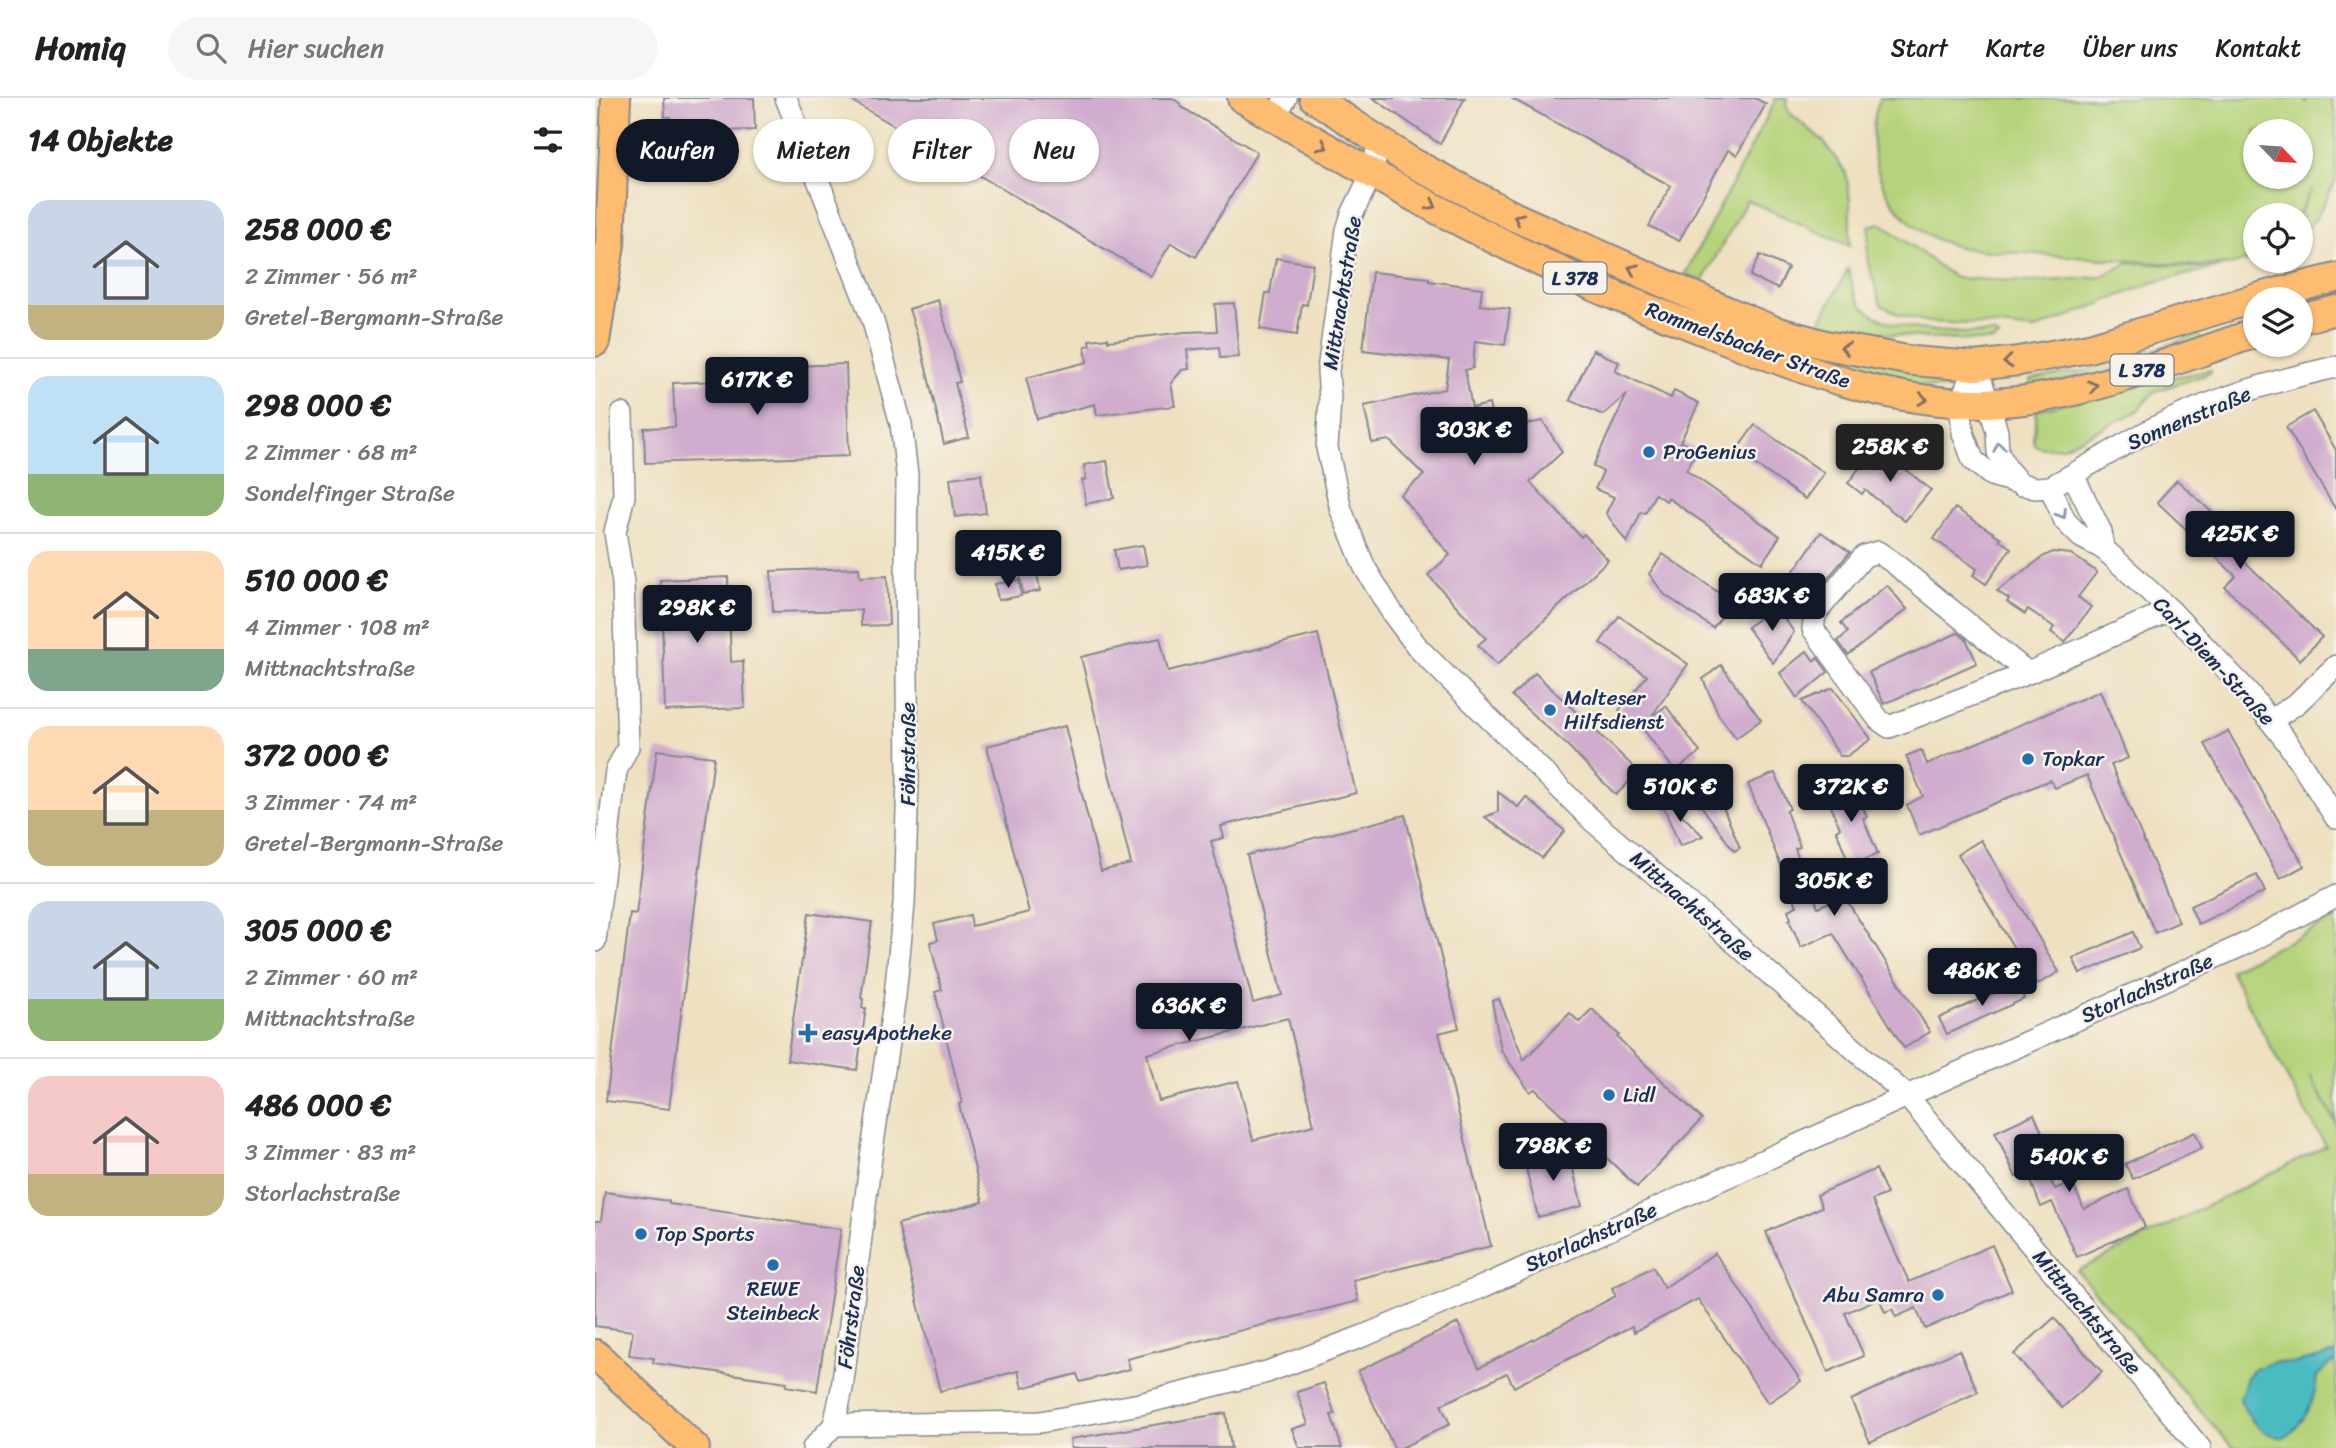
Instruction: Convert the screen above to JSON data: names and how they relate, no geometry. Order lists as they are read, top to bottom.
{
  "streets": {
    "main road": ["L 378", "Rommelsbacher Straße"],
    "street": [
      "Mittnachtstraße",
      "Sonnenstraße",
      "Carl-Diem-Straße",
      "Föhrstraße",
      "Storlachstraße"
    ]
  },
  "crossings": [
    ["Mittnachtstraße", "Rommelsbacher Straße"],
    ["Mittnachtstraße", "Storlachstraße"],
    ["Sonnenstraße", "Carl-Diem-Straße"],
    ["Föhrstraße", "Storlachstraße"]
  ],
  "places": {
    "other": [
      "ProGenius",
      "Malteser Hilfsdienst",
      "Topkar",
      "Lidl",
      "Top Sports",
      "REWE Steinbeck",
      "Abu Samra"
    ],
    "health": ["easyApotheke"]
  },
  "north": "bottom right",
  "page": {
    "header": "Homiq",
    "search": "Hier suchen",
    "nav": [
      "Start",
      "Karte",
      "Über uns",
      "Kontakt"
    ],
    "heading": "14 Objekte",
    "chip": [
      "Kaufen",
      "Mieten",
      "Filter",
      "Neu"
    ],
    "list": [
      {
        "name": "258 000 €",
        "note": "2 Zimmer · 56 m² · Gretel-Bergmann-Straße"
      },
      {
        "name": "298 000 €",
        "note": "2 Zimmer · 68 m² · Sondelfinger Straße"
      },
      {
        "name": "510 000 €",
        "note": "4 Zimmer · 108 m² · Mittnachtstraße"
      },
      {
        "name": "372 000 €",
        "note": "3 Zimmer · 74 m² · Gretel-Bergmann-Straße"
      },
      {
        "name": "305 000 €",
        "note": "2 Zimmer · 60 m² · Mittnachtstraße"
      },
      {
        "name": "486 000 €",
        "note": "3 Zimmer · 83 m² · Storlachstraße"
      }
    ],
    "price": [
      "617K €",
      "303K €",
      "258K €",
      "425K €",
      "415K €",
      "683K €",
      "298K €",
      "510K €",
      "372K €",
      "305K €",
      "486K €",
      "636K €",
      "798K €",
      "540K €"
    ]
  }
}
